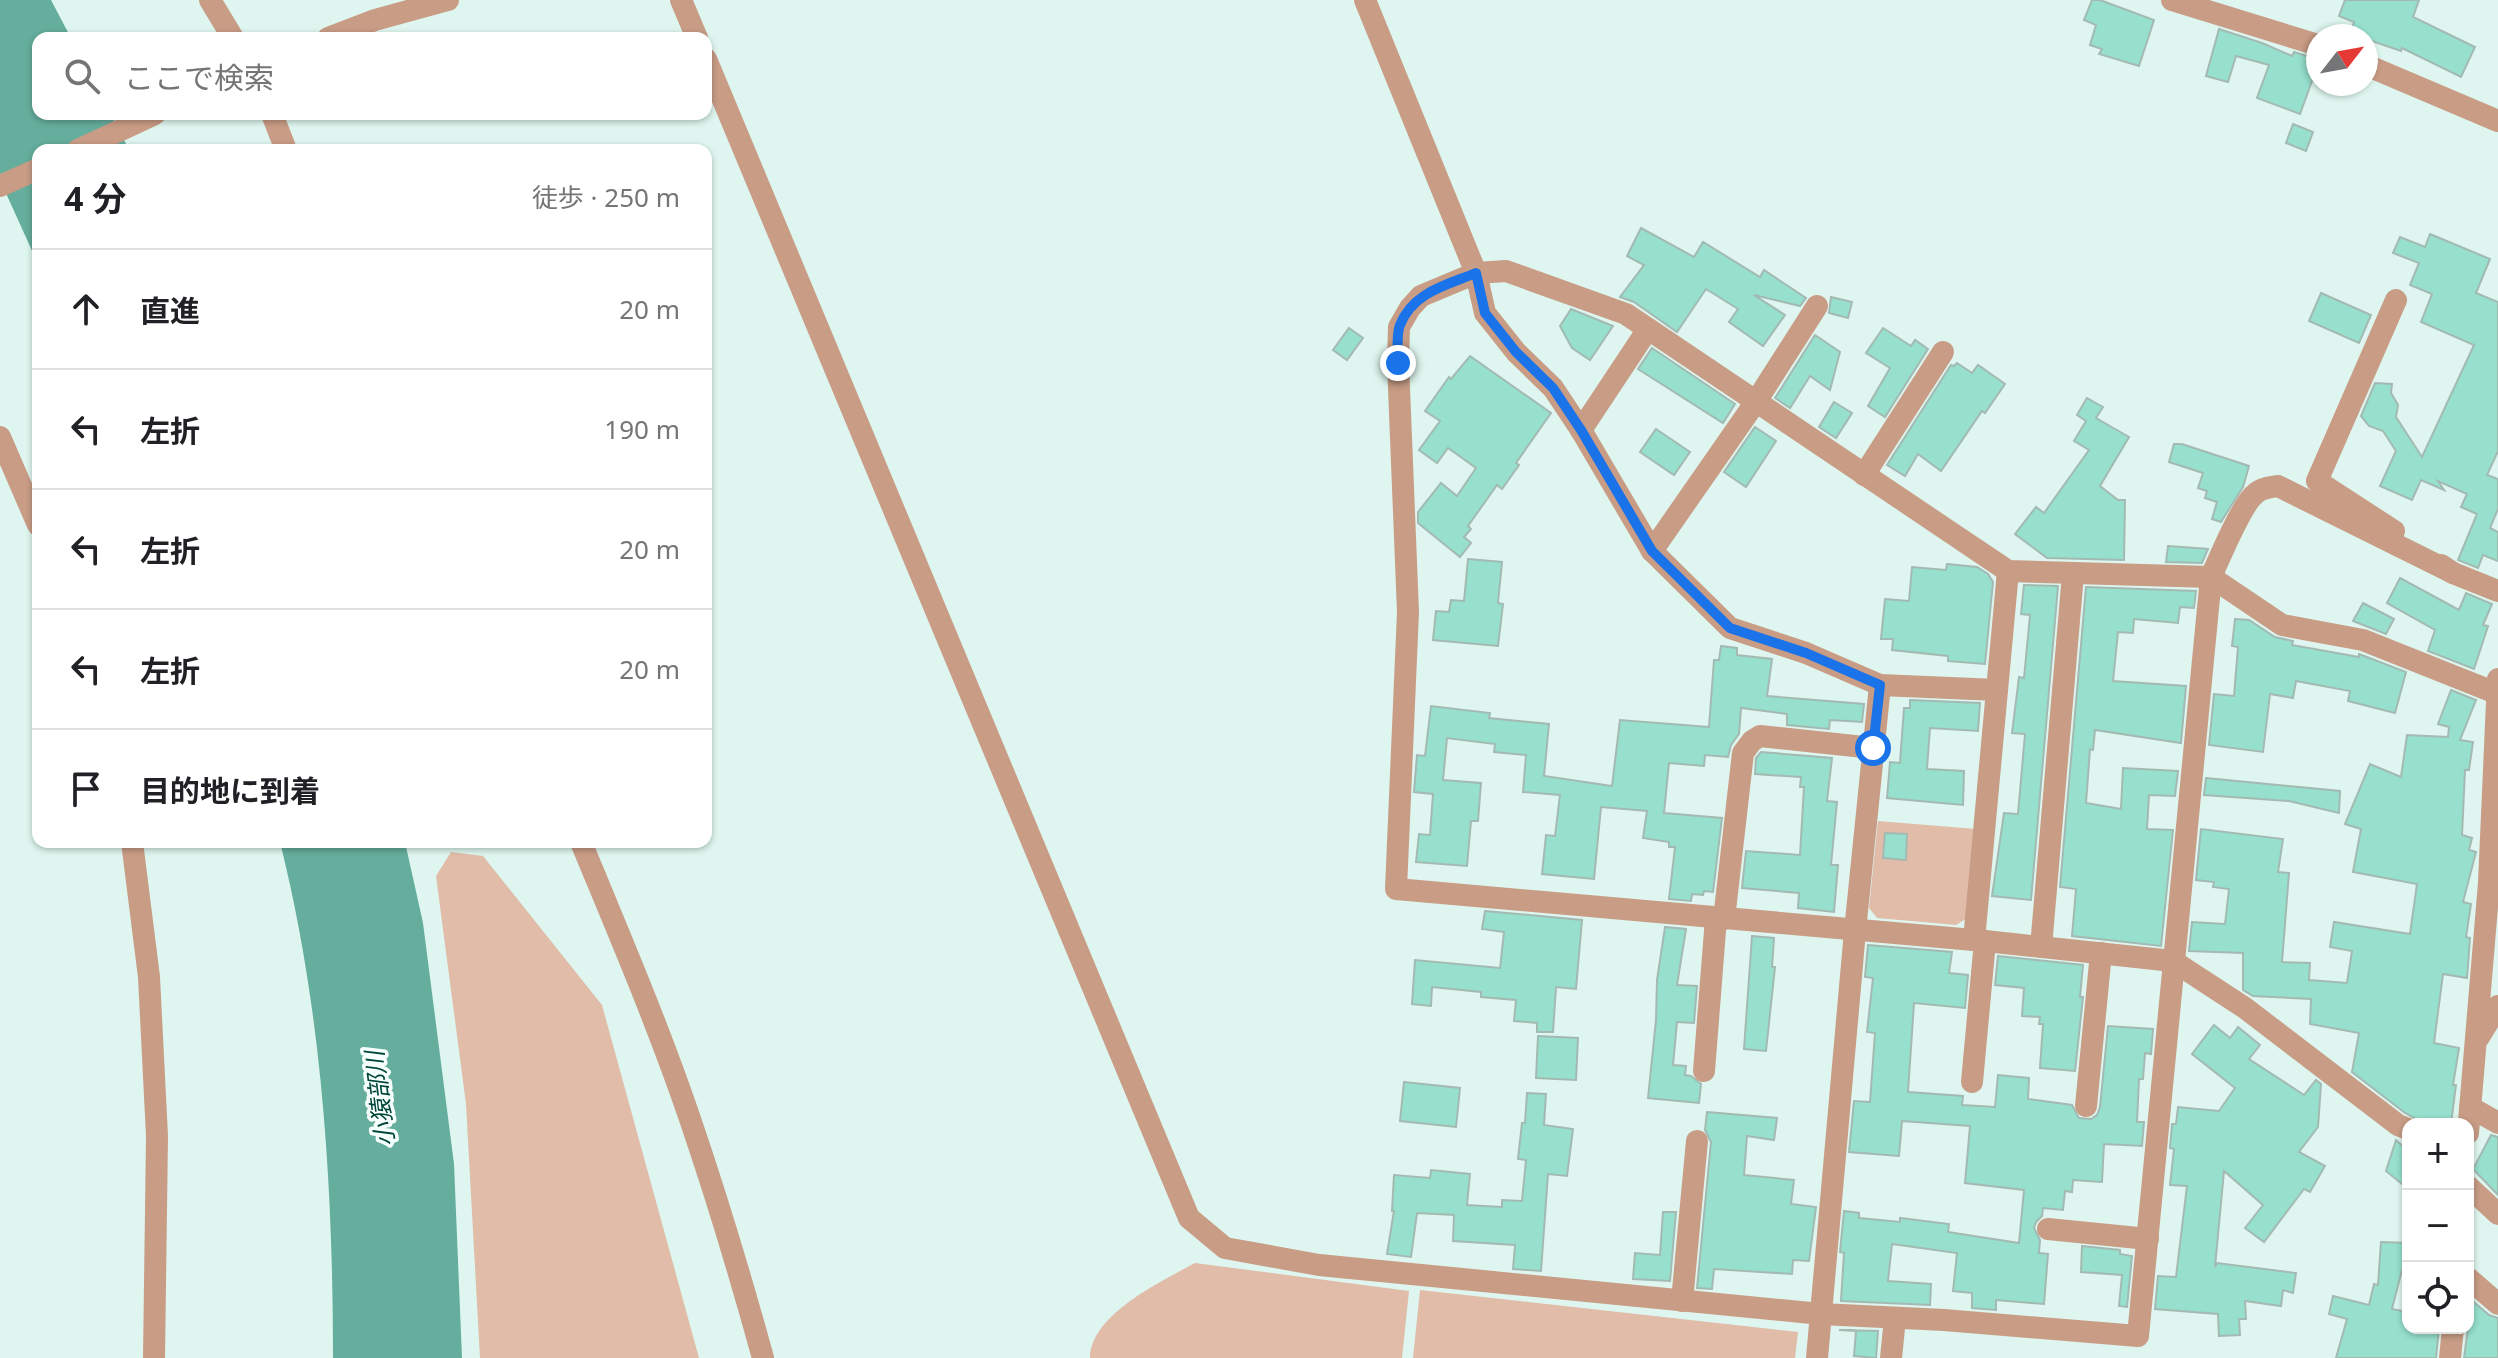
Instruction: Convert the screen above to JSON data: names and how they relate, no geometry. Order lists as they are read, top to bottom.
{
  "water": ["小猿部川"],
  "north": "top right",
  "page": {
    "search": "ここで検索",
    "heading": ["4 分", "徒歩 · 250 m"],
    "list": [
      ["直進", "20 m"],
      ["左折", "190 m"],
      ["左折", "20 m"],
      ["左折", "20 m"],
      "目的地に到着"
    ],
    "map_buttons": ["+", "−"]
  }
}
